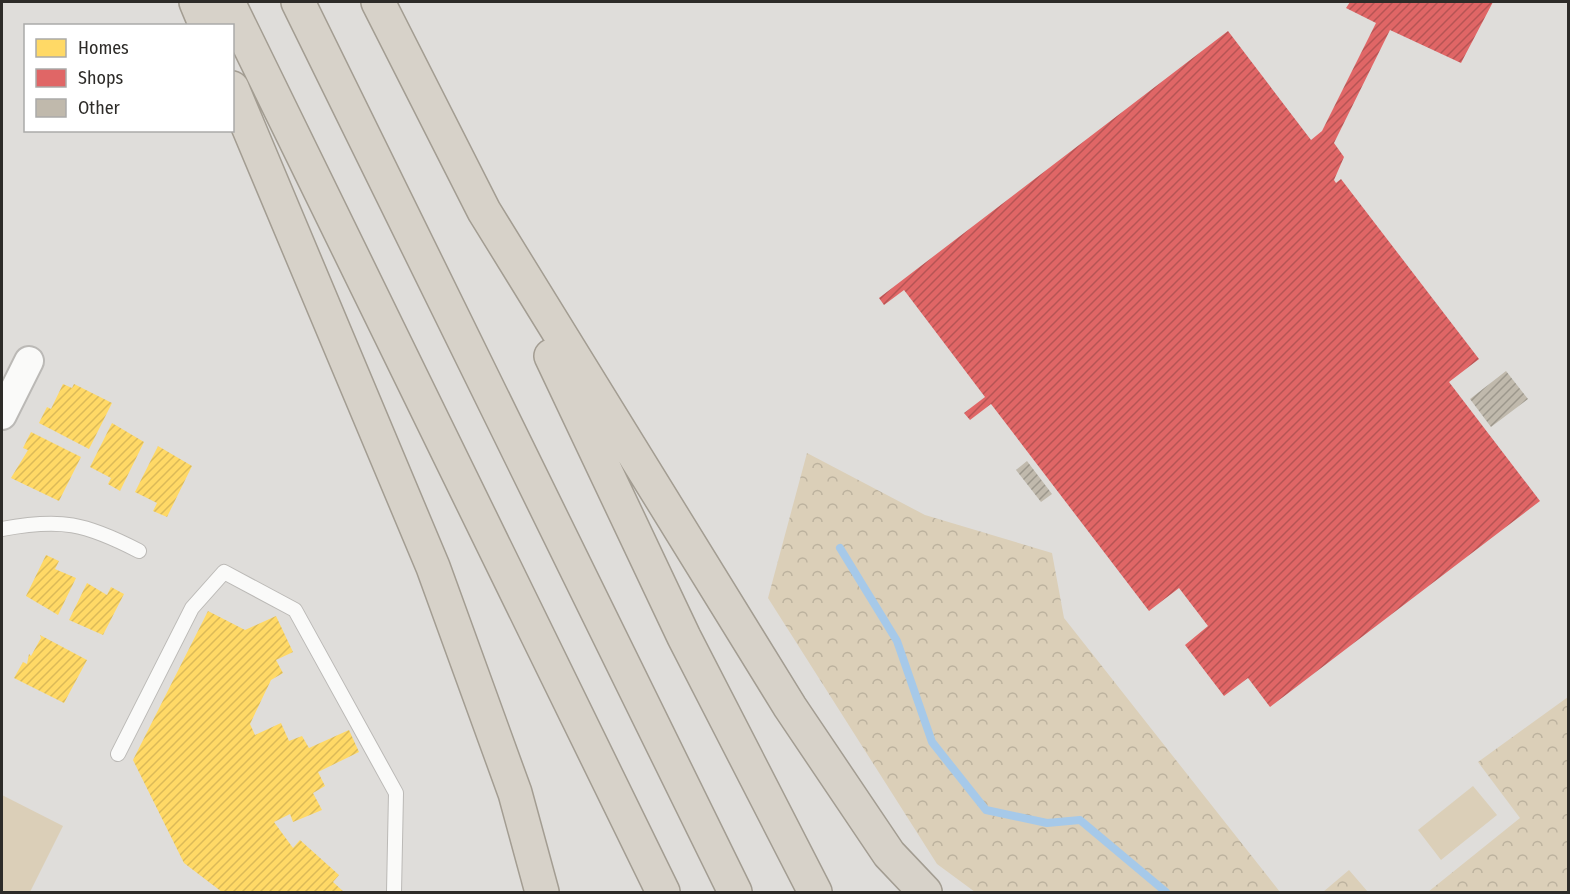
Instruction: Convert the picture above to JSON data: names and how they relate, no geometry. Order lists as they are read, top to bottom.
{
  "legend": ["Homes", "Shops", "Other"]
}
